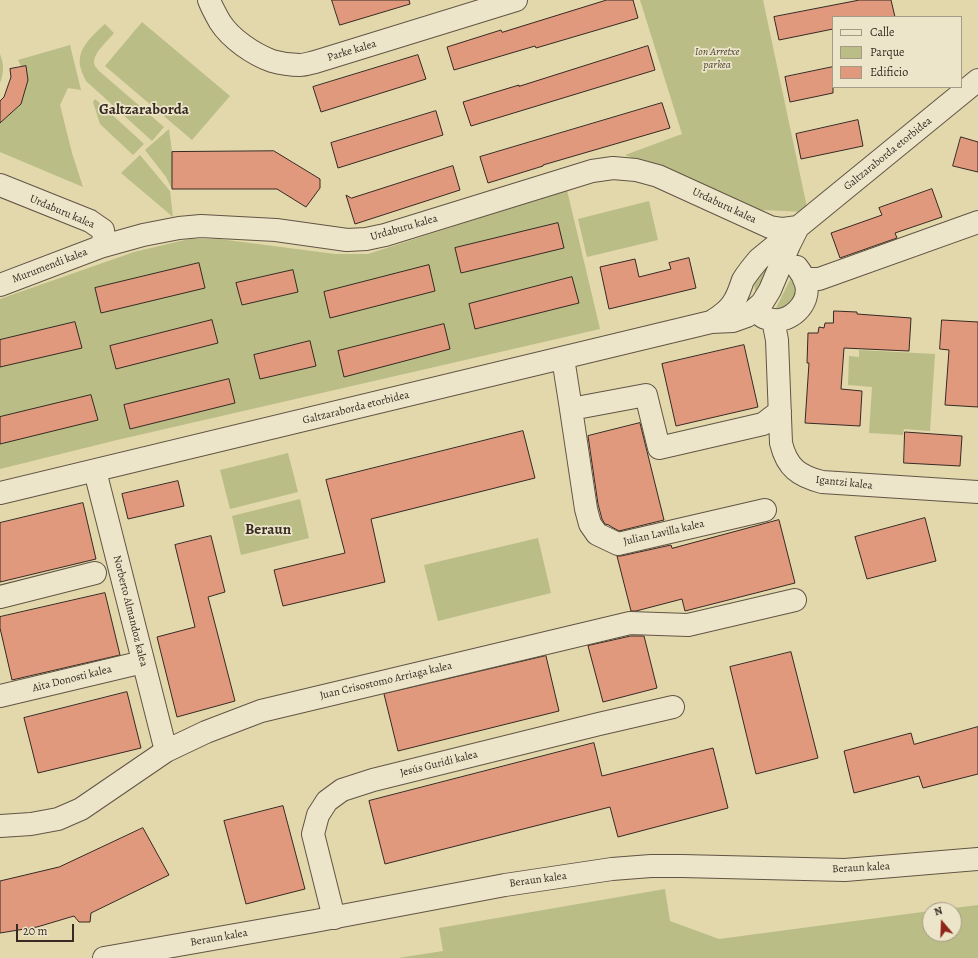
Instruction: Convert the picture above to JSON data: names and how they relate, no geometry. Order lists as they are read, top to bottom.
{
  "streets": {
    "street": [
      "Parke kalea",
      "Galtzaraborda etorbidea",
      "Urdaburu kalea",
      "Murumendi kalea",
      "Igantzi kalea",
      "Julian Lavilla kalea",
      "Norberto Almandoz kalea",
      "Aita Donosti kalea",
      "Juan Crisostomo Arriaga kalea",
      "Jesús Guridi kalea",
      "Beraun kalea"
    ]
  },
  "crossings": [
    ["Galtzaraborda etorbidea", "Urdaburu kalea"],
    ["Galtzaraborda etorbidea", "Igantzi kalea"],
    ["Galtzaraborda etorbidea", "Julian Lavilla kalea"],
    ["Galtzaraborda etorbidea", "Norberto Almandoz kalea"],
    ["Urdaburu kalea", "Murumendi kalea"],
    ["Norberto Almandoz kalea", "Aita Donosti kalea"],
    ["Norberto Almandoz kalea", "Juan Crisostomo Arriaga kalea"],
    ["Jesús Guridi kalea", "Beraun kalea"]
  ],
  "districts": ["Galtzaraborda", "Beraun"],
  "parks": ["Ion Arretxe parkea"],
  "legend": ["Calle", "Parque", "Edificio"],
  "scale_bar": "20 m",
  "north": "top"
}
